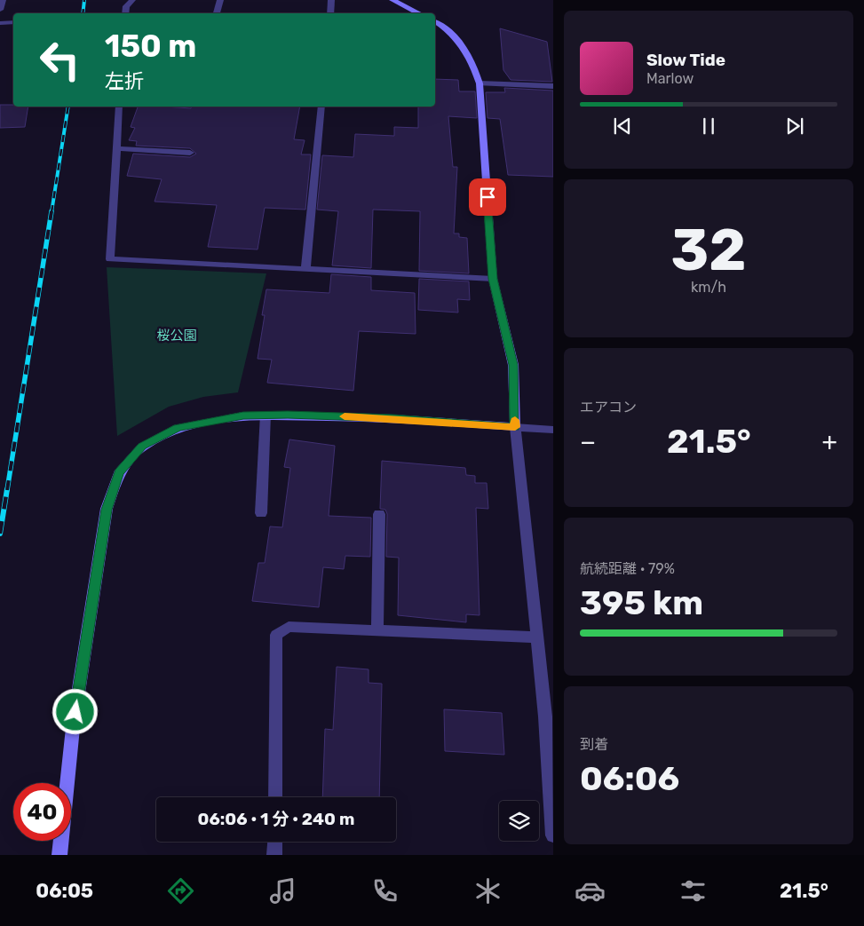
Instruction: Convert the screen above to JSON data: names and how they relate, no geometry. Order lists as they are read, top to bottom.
{
  "parks": ["桜公園"],
  "page": {
    "turn": ["150 m", "左折"],
    "song": ["Slow Tide", "Marlow"],
    "tile": [
      ["32", "km/h"],
      "エアコン",
      ["航続距離 · 79%", "395 km"],
      ["到着", "06:06"]
    ],
    "heat": ["−", "21.5°", "+"],
    "limit": "40",
    "trip": "06:06 · 1 分 · 240 m",
    "tabs": ["06:05", "21.5°"]
  }
}
